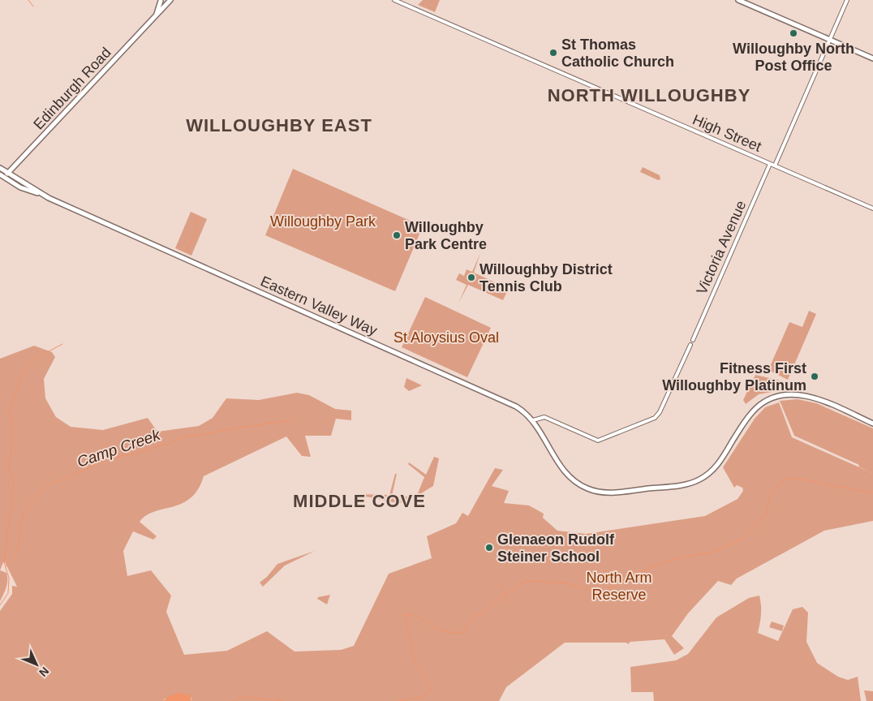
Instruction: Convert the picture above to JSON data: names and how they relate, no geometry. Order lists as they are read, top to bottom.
{
  "streets": {
    "main road": ["Edinburgh Road", "Eastern Valley Way"],
    "street": ["High Street", "Victoria Avenue"]
  },
  "crossings": [
    ["Edinburgh Road", "Eastern Valley Way"],
    ["High Street", "Victoria Avenue"],
    ["Victoria Avenue", "Eastern Valley Way"]
  ],
  "districts": ["NORTH WILLOUGHBY", "WILLOUGHBY EAST", "MIDDLE COVE"],
  "water": ["Camp Creek"],
  "parks": ["Willoughby Park", "St Aloysius Oval", "North Arm Reserve"],
  "places": [
    "Willoughby North Post Office",
    "St Thomas Catholic Church",
    "Willoughby Park Centre",
    "Willoughby District Tennis Club",
    "Fitness First Willoughby Platinum",
    "Glenaeon Rudolf Steiner School"
  ],
  "north": "bottom right"
}
